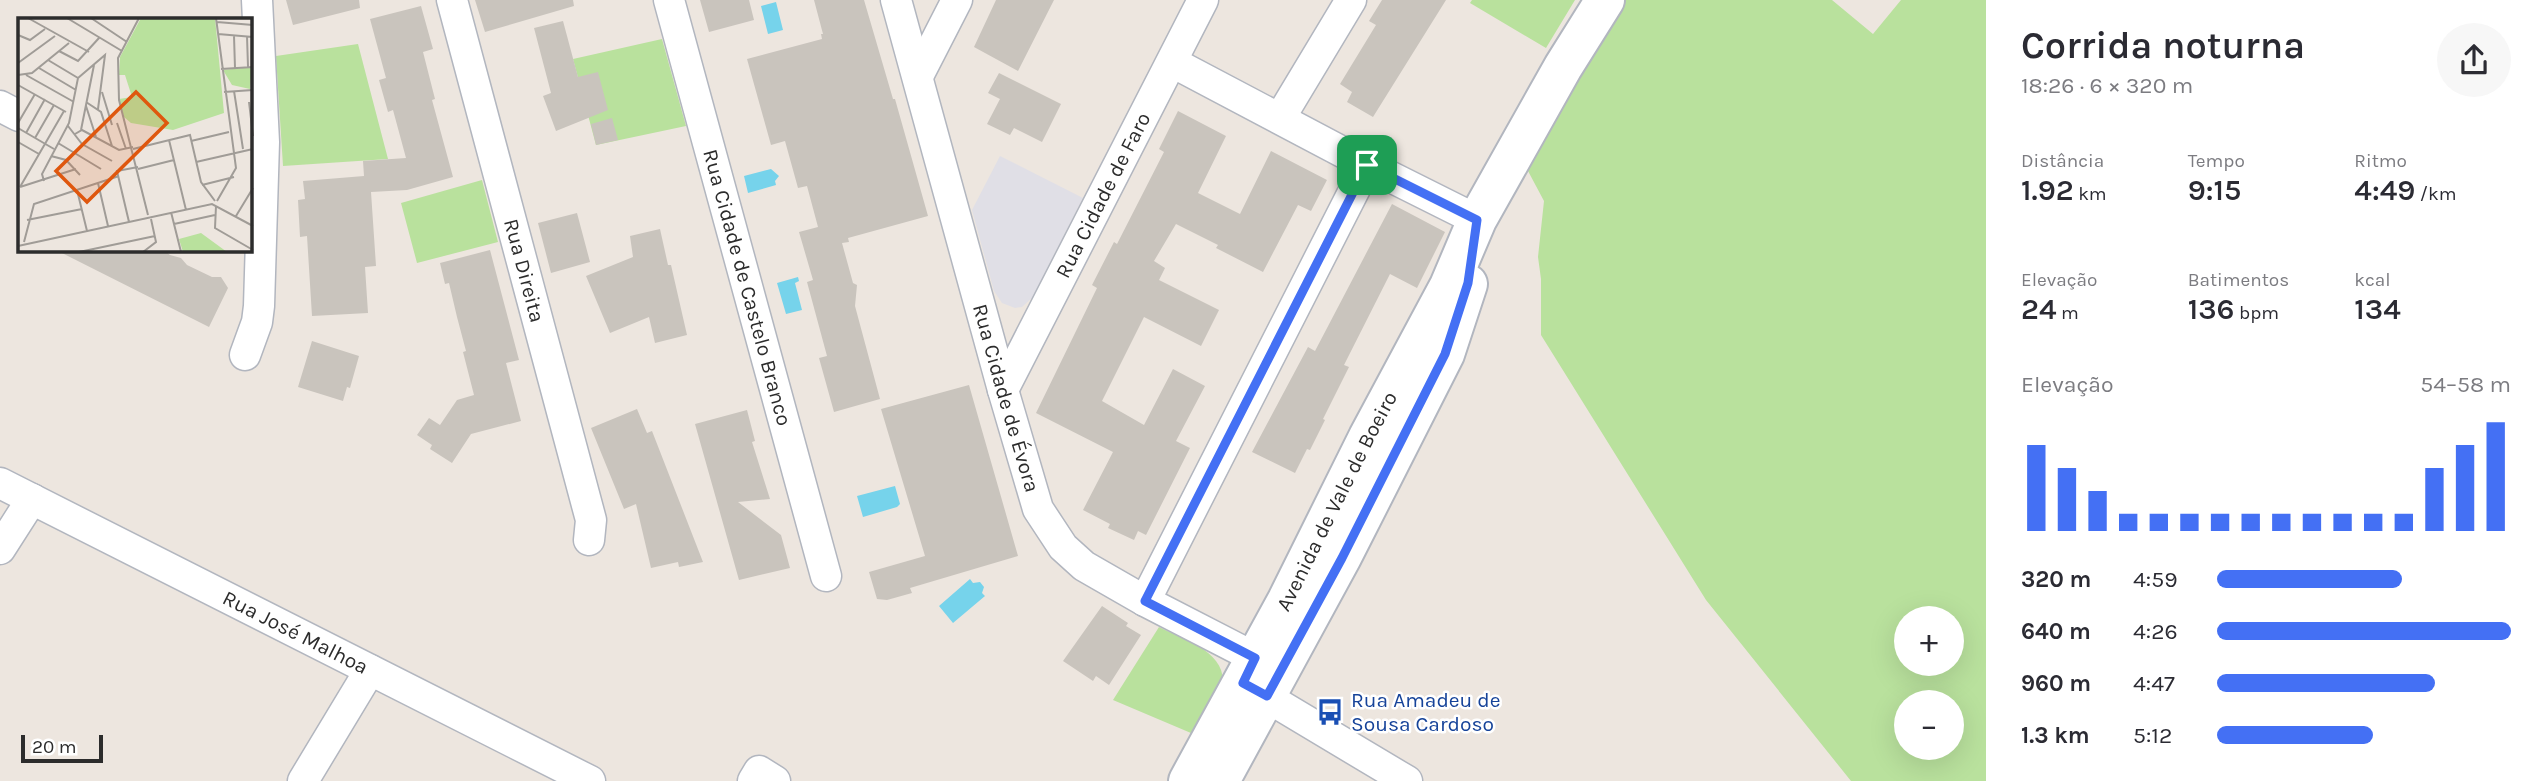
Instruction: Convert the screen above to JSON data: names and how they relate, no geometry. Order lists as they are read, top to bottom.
{
  "streets": {
    "street": [
      "Rua Cidade de Faro",
      "Rua Direita",
      "Rua Cidade de Castelo Branco",
      "Rua Cidade de Évora",
      "Avenida de Vale de Boeiro",
      "Rua José Malhoa"
    ]
  },
  "crossings": [
    ["Rua Cidade de Faro", "Rua Cidade de Évora"],
    ["Rua Cidade de Évora", "Avenida de Vale de Boeiro"]
  ],
  "places": {
    "bus stop": ["Rua Amadeu de Sousa Cardoso"]
  },
  "scale_bar": "20 m",
  "page": {
    "heading": ["Corrida noturna", "18:26 · 6 × 320 m"],
    "stats": [
      ["Distância", "1.92 km"],
      ["Tempo", "9:15"],
      ["Ritmo", "4:49 /km"],
      ["Elevação", "24 m"],
      ["Batimentos", "136 bpm"],
      ["kcal", "134"]
    ],
    "chart": ["Elevação", "54–58 m"],
    "list": [
      {
        "name": "320 m",
        "note": "4:59"
      },
      {
        "name": "640 m",
        "note": "4:26"
      },
      {
        "name": "960 m",
        "note": "4:47"
      },
      {
        "name": "1.3 km",
        "note": "5:12"
      }
    ],
    "map_buttons": ["+", "−"],
    "scale": "20 m"
  }
}
